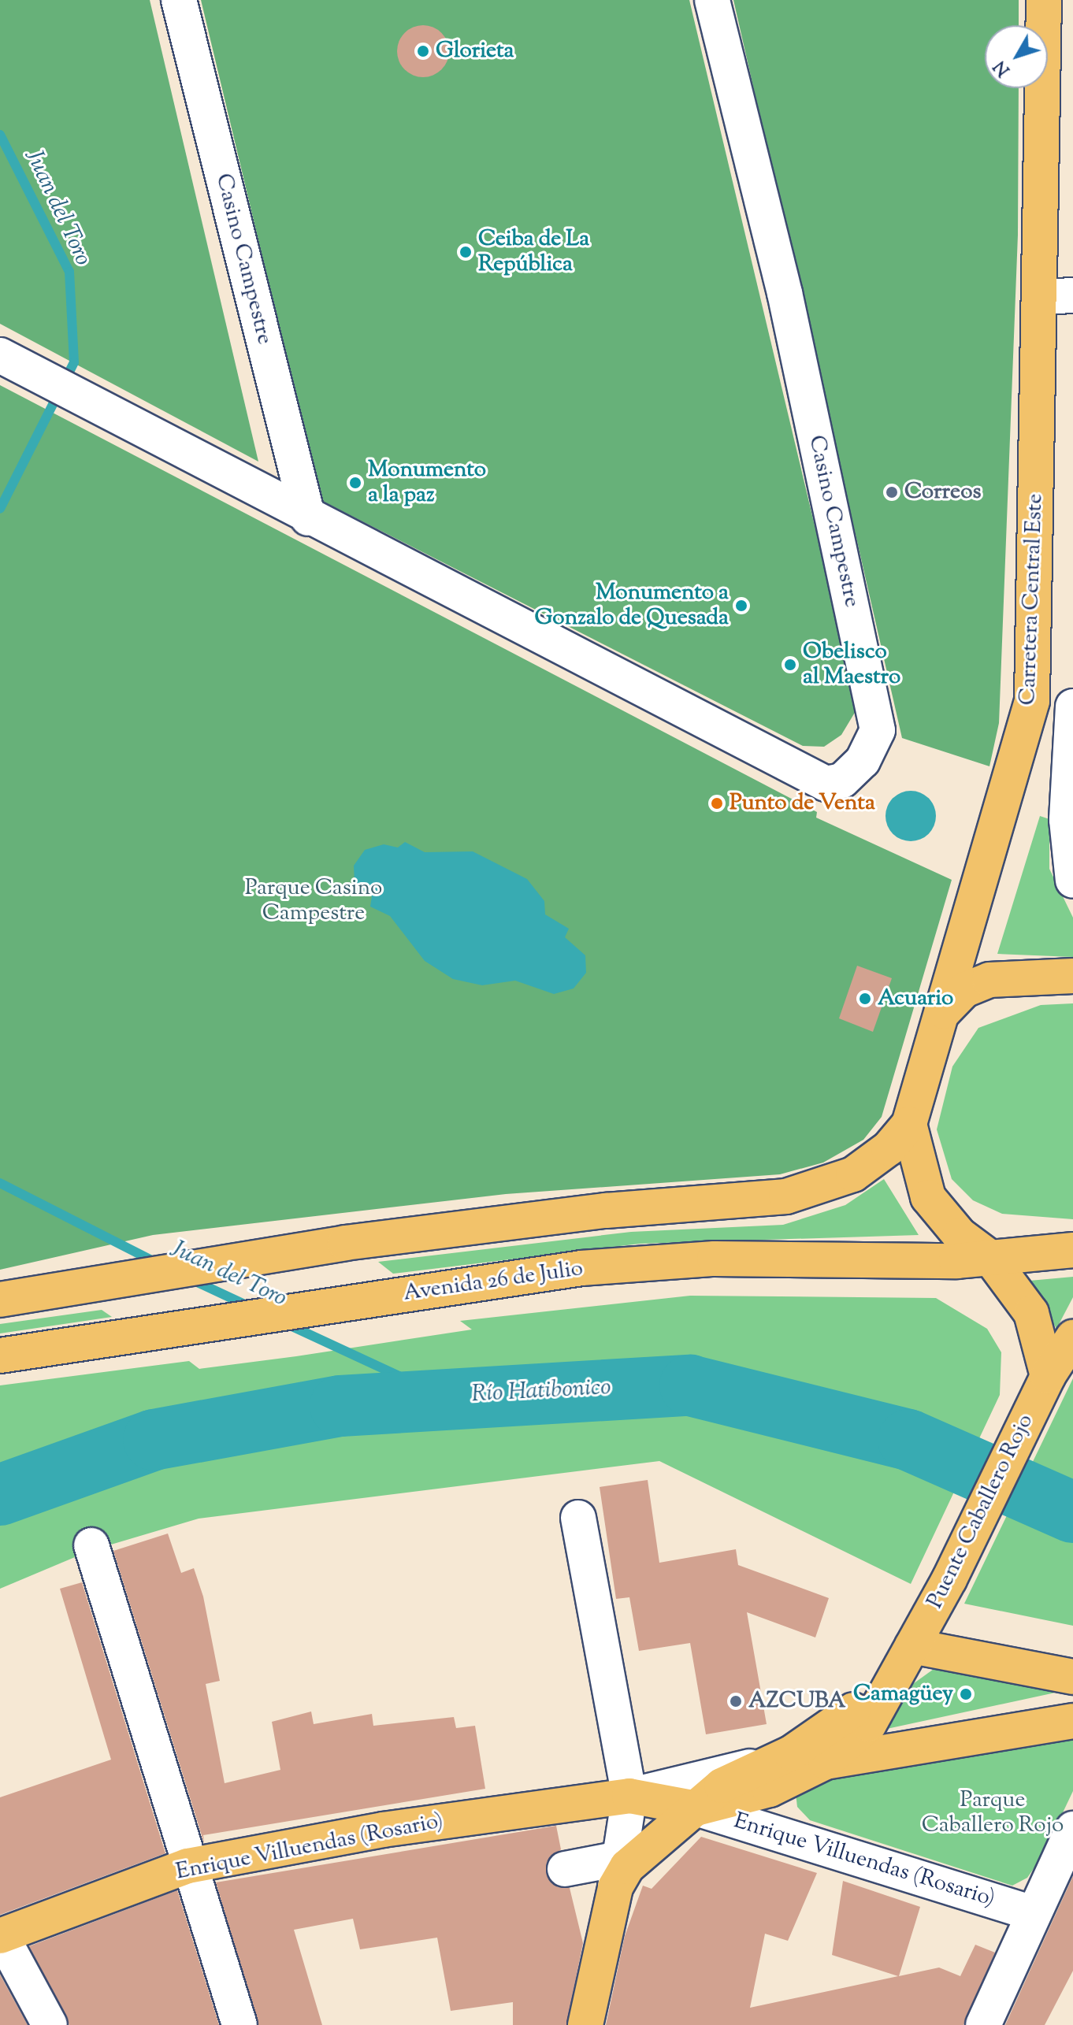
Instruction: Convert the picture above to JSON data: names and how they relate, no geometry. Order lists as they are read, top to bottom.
{
  "streets": {
    "main road": [
      "Carretera Central Este",
      "Avenida 26 de Julio",
      "Puente Caballero Rojo",
      "Enrique Villuendas (Rosario)"
    ],
    "street": ["Casino Campestre"]
  },
  "crossings": [
    ["Puente Caballero Rojo", "Enrique Villuendas (Rosario)"]
  ],
  "water": ["Juan del Toro", "Río Hatibonico"],
  "parks": ["Parque Casino Campestre", "Parque Caballero Rojo"],
  "places": [
    "Glorieta",
    "Ceiba de La República",
    "Monumento a la paz",
    "Correos",
    "Monumento a Gonzalo de Quesada",
    "Obelisco al Maestro",
    "Punto de Venta",
    "Acuario",
    "Camagüey",
    "AZCUBA"
  ],
  "north": "bottom left"
}
